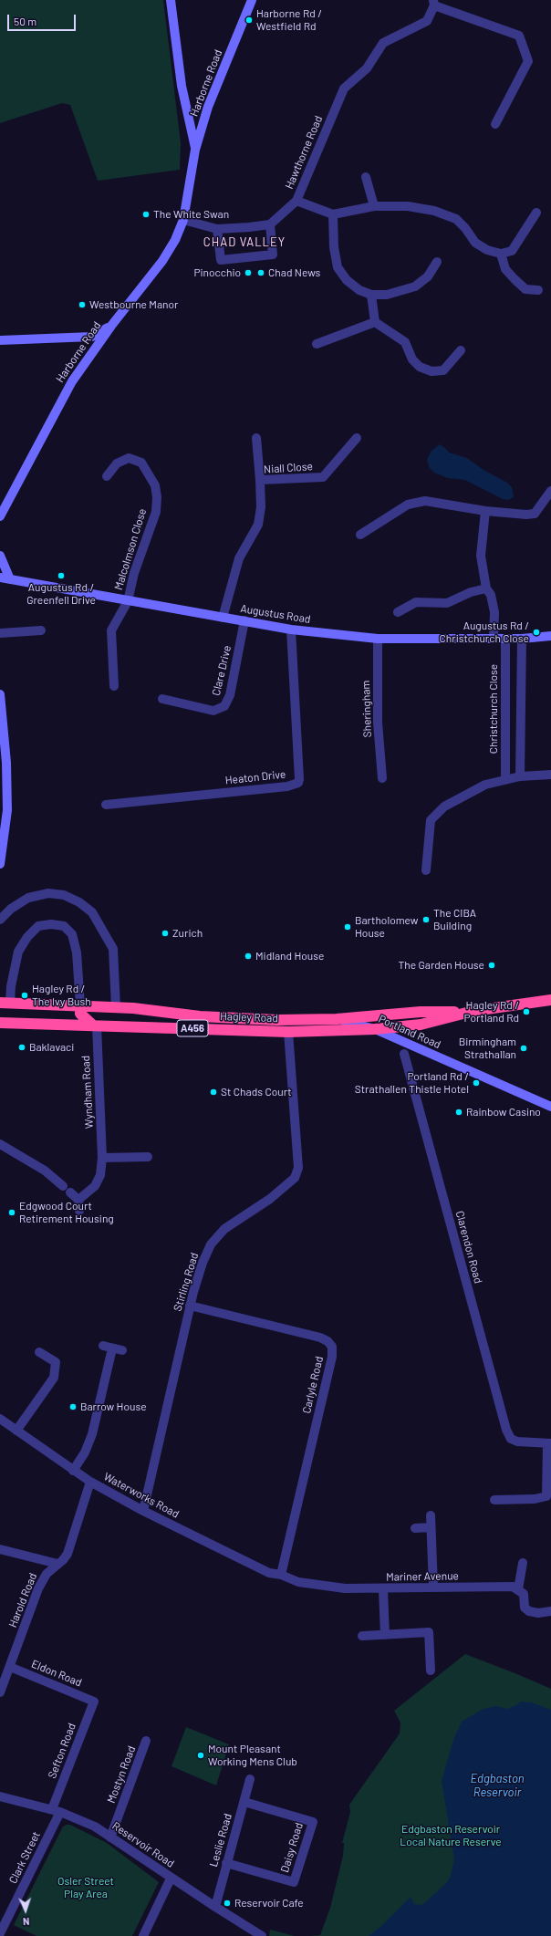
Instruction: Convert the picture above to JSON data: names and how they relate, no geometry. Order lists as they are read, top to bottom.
{
  "streets": {
    "highway": ["Hagley Road", "A456"],
    "main road": ["Harborne Road", "Augustus Road", "Portland Road"],
    "street": [
      "Hawthorne Road",
      "Niall Close",
      "Malcolmson Close",
      "Clare Drive",
      "Sheringham",
      "Christchurch Close",
      "Heaton Drive",
      "Wyndham Road",
      "Clarendon Road",
      "Stirling Road",
      "Carlyle Road",
      "Waterworks Road",
      "Mariner Avenue",
      "Harold Road",
      "Eldon Road",
      "Sefton Road",
      "Mostyn Road",
      "Leslie Road",
      "Reservoir Road",
      "Daisy Road",
      "Clark Street"
    ]
  },
  "crossings": [
    ["Niall Close", "Augustus Road"],
    ["Malcolmson Close", "Augustus Road"],
    ["Augustus Road", "Clare Drive"],
    ["Augustus Road", "Sheringham"],
    ["Augustus Road", "Christchurch Close"],
    ["Augustus Road", "Heaton Drive"],
    ["Hagley Road", "Portland Road"],
    ["Hagley Road", "Wyndham Road"],
    ["Hagley Road", "Stirling Road"],
    ["Stirling Road", "Carlyle Road"],
    ["Stirling Road", "Waterworks Road"],
    ["Carlyle Road", "Waterworks Road"],
    ["Carlyle Road", "Mariner Avenue"],
    ["Waterworks Road", "Mariner Avenue"],
    ["Waterworks Road", "Harold Road"],
    ["Harold Road", "Eldon Road"],
    ["Eldon Road", "Sefton Road"],
    ["Sefton Road", "Reservoir Road"],
    ["Sefton Road", "Clark Street"],
    ["Mostyn Road", "Reservoir Road"],
    ["Leslie Road", "Reservoir Road"],
    ["Leslie Road", "Daisy Road"],
    ["Reservoir Road", "Clark Street"]
  ],
  "districts": ["CHAD VALLEY"],
  "water": ["Edgbaston Reservoir"],
  "parks": ["Edgbaston Reservoir Local Nature Reserve", "Osler Street Play Area"],
  "places": [
    "Harborne Rd / Westfield Rd",
    "The White Swan",
    "Pinocchio",
    "Chad News",
    "Westbourne Manor",
    "Augustus Rd / Greenfell Drive",
    "Augustus Rd / Christchurch Close",
    "The CIBA Building",
    "Bartholomew House",
    "Zurich",
    "Midland House",
    "The Garden House",
    "Hagley Rd / The Ivy Bush",
    "Hagley Rd / Portland Rd",
    "Baklavaci",
    "Birmingham Strathallan",
    "Portland Rd / Strathallen Thistle Hotel",
    "St Chads Court",
    "Rainbow Casino",
    "Edgwood Court Retirement Housing",
    "Barrow House",
    "Mount Pleasant Working Mens Club",
    "Reservoir Cafe"
  ],
  "scale_bar": "50 m",
  "north": "bottom"
}
